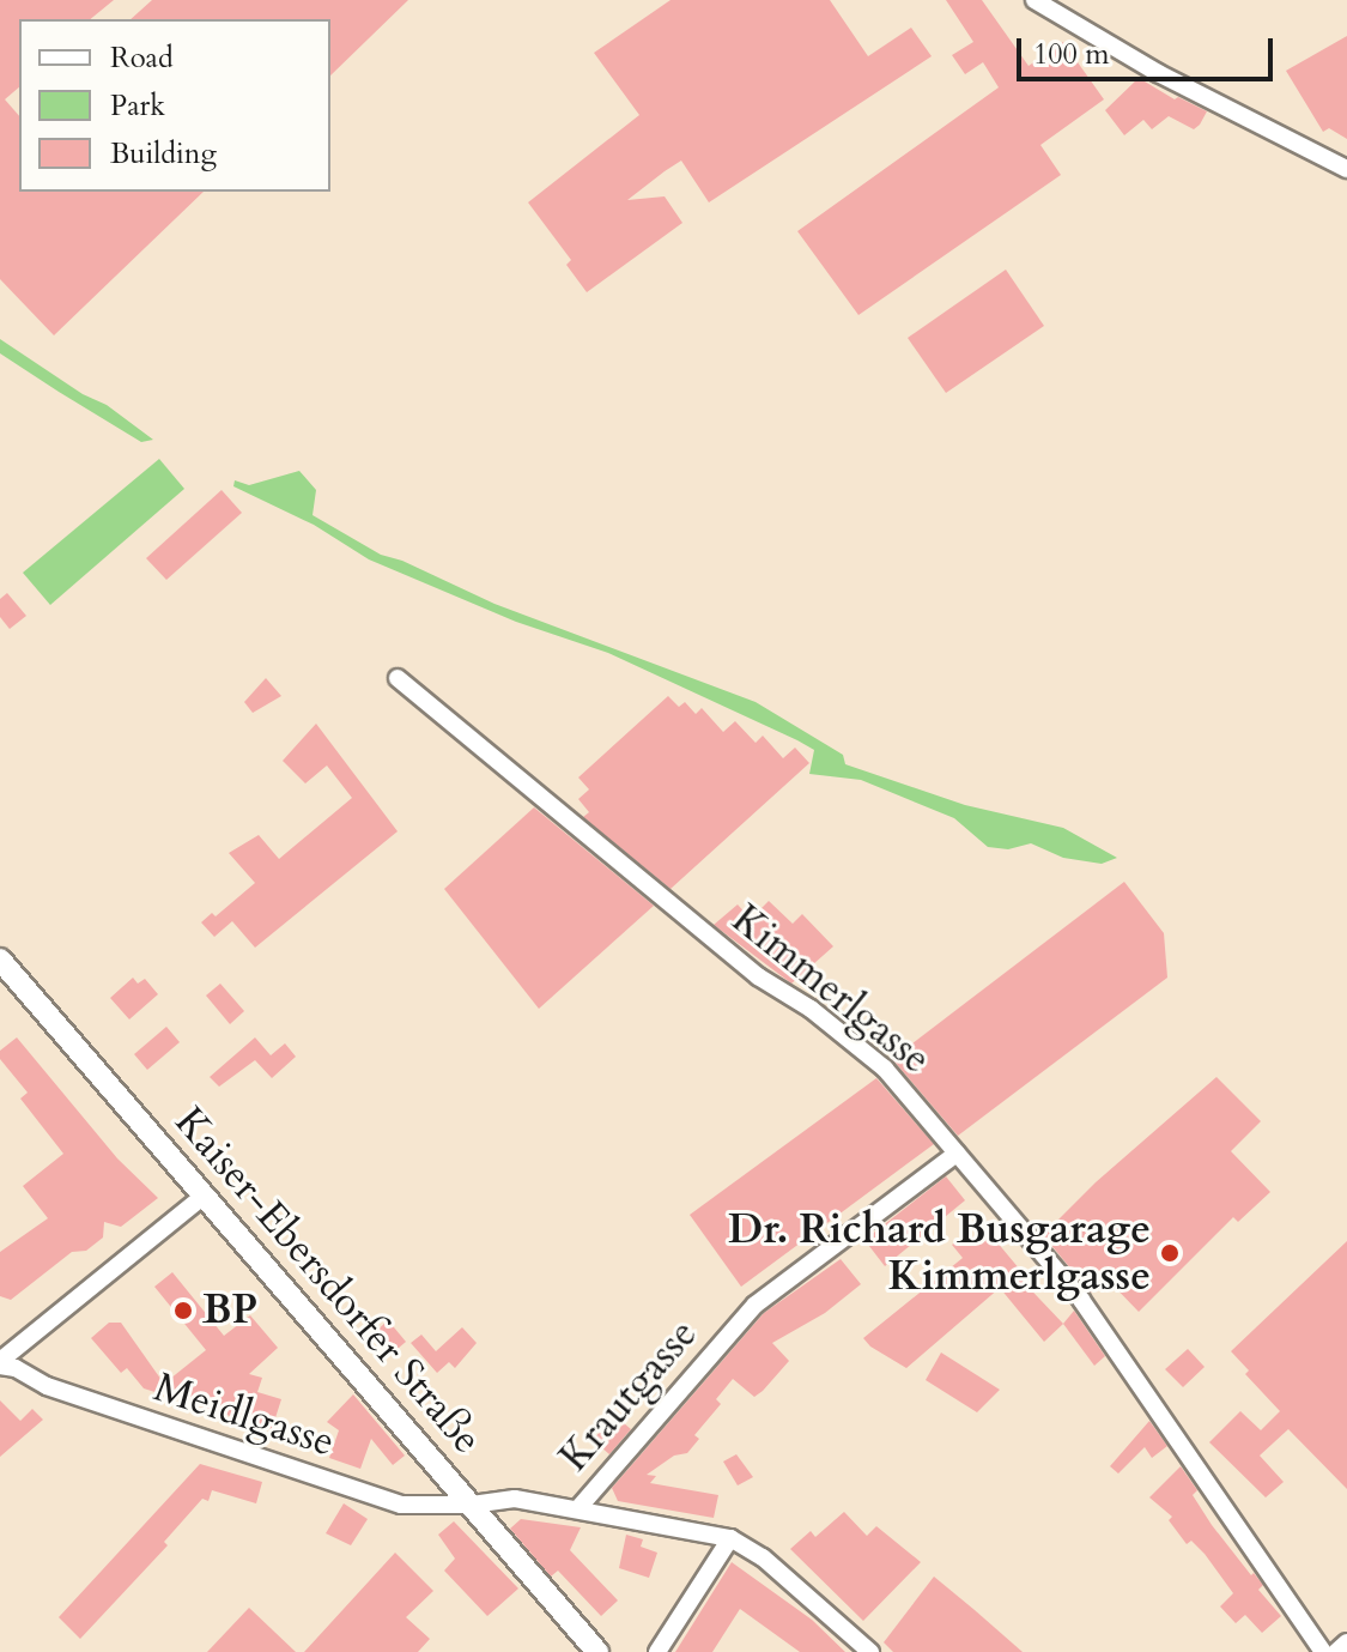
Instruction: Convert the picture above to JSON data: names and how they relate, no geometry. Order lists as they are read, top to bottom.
{
  "streets": {
    "main road": ["Kaiser-Ebersdorfer Straße"],
    "street": ["Kimmerlgasse", "Krautgasse", "Meidlgasse"]
  },
  "crossings": [
    ["Kimmerlgasse", "Krautgasse"],
    ["Kaiser-Ebersdorfer Straße", "Meidlgasse"],
    ["Krautgasse", "Meidlgasse"]
  ],
  "places": ["Dr. Richard Busgarage Kimmerlgasse", "BP"],
  "legend": ["Road", "Park", "Building"],
  "scale_bar": "100 m"
}
